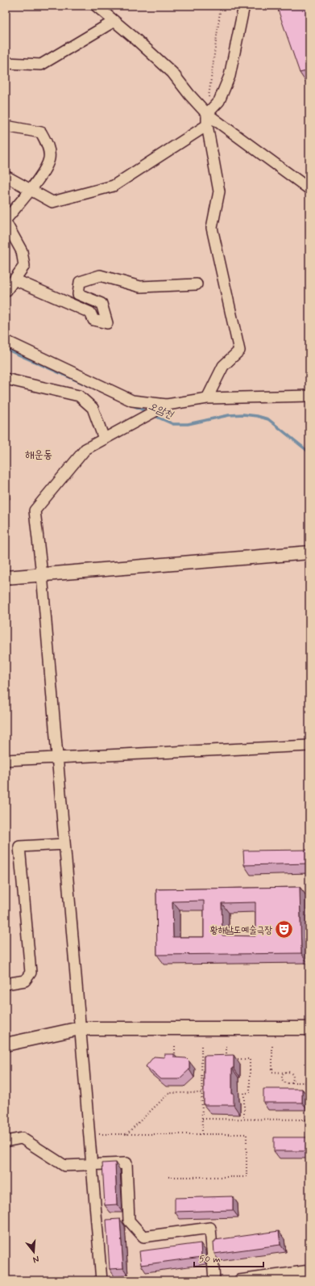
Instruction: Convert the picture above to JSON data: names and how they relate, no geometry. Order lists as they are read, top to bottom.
{
  "districts": ["해운동"],
  "water": ["오암천"],
  "places": {
    "theatre": ["황해남도예술극장"]
  },
  "scale_bar": "50 m",
  "north": "bottom"
}
